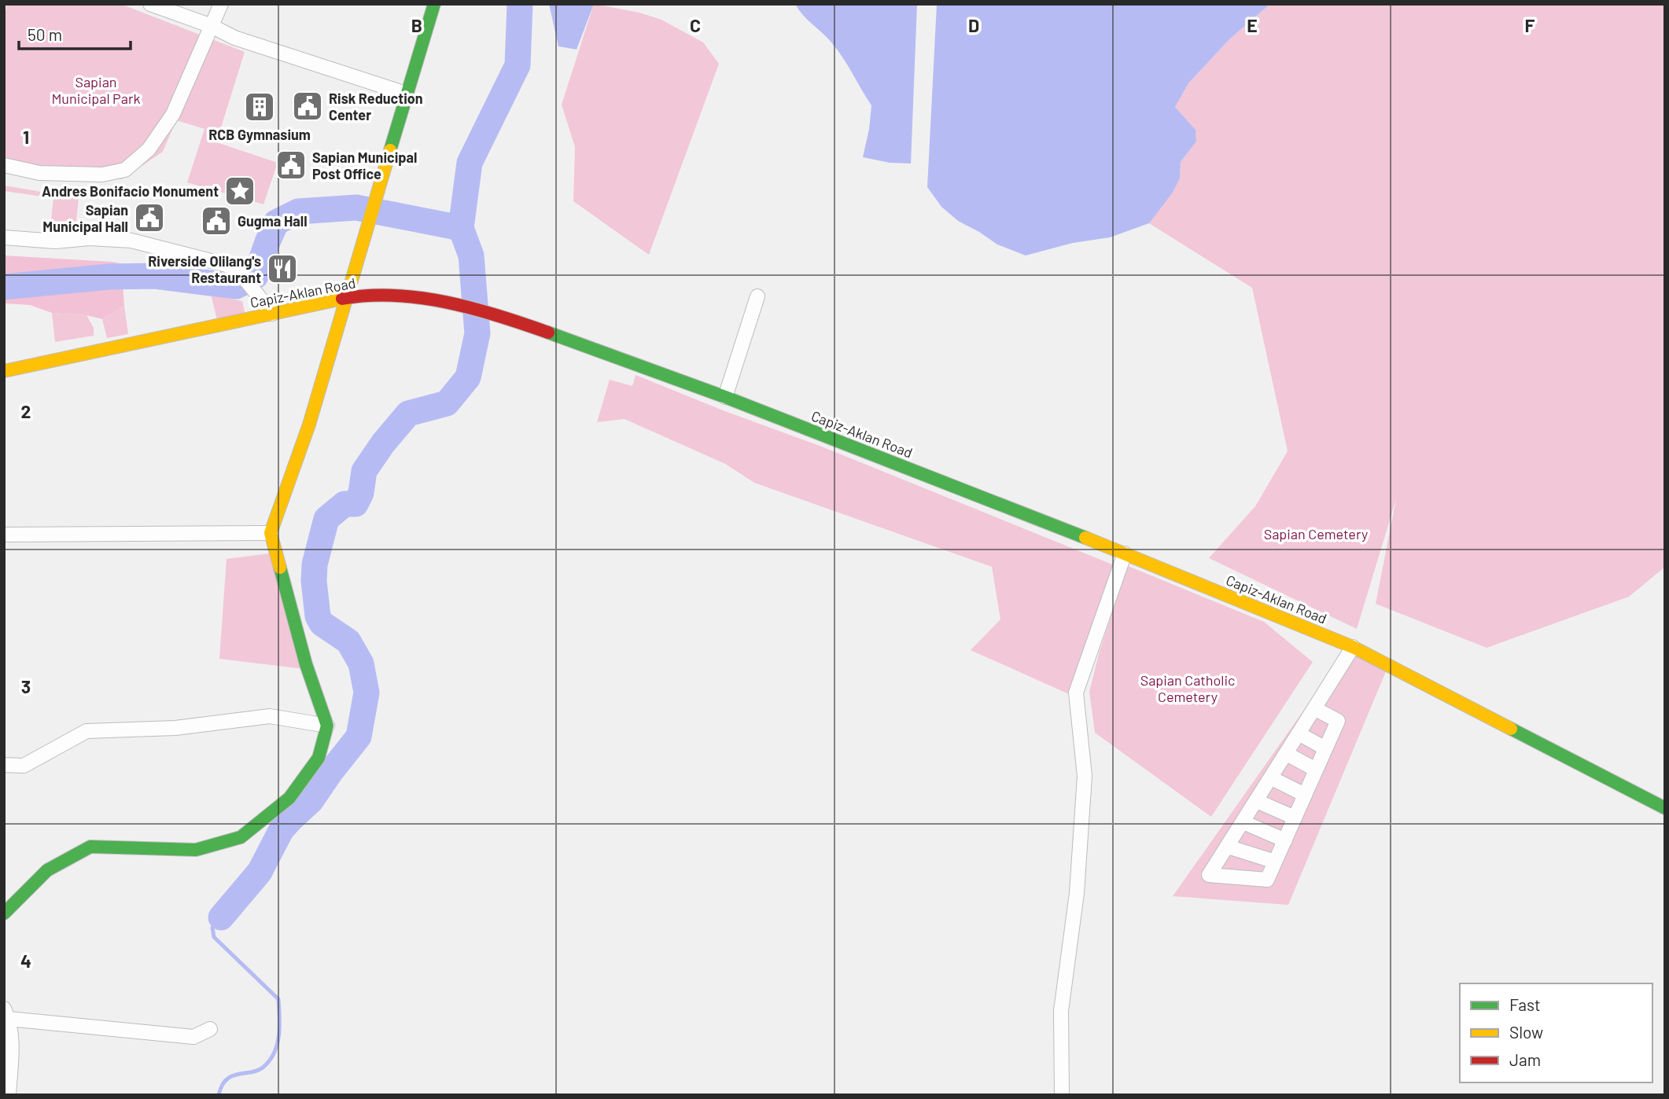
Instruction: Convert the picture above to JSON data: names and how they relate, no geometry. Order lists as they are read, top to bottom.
{
  "streets": {
    "main road": ["Capiz-Aklan Road"]
  },
  "parks": ["Sapian Municipal Park", "Sapian Cemetery", "Sapian Catholic Cemetery"],
  "places": {
    "public building": [
      "Risk Reduction Center",
      "Sapian Municipal Post Office",
      "Sapian Municipal Hall",
      "Gugma Hall"
    ],
    "building": ["RCB Gymnasium"],
    "place": ["Andres Bonifacio Monument"],
    "restaurant": ["Riverside Olilang's Restaurant"]
  },
  "legend": ["Fast", "Slow", "Jam"],
  "scale_bar": "50 m",
  "grid": {
    "columns": [
      "B",
      "C",
      "D",
      "E",
      "F"
    ],
    "rows": [
      "1",
      "2",
      "3",
      "4"
    ]
  }
}
